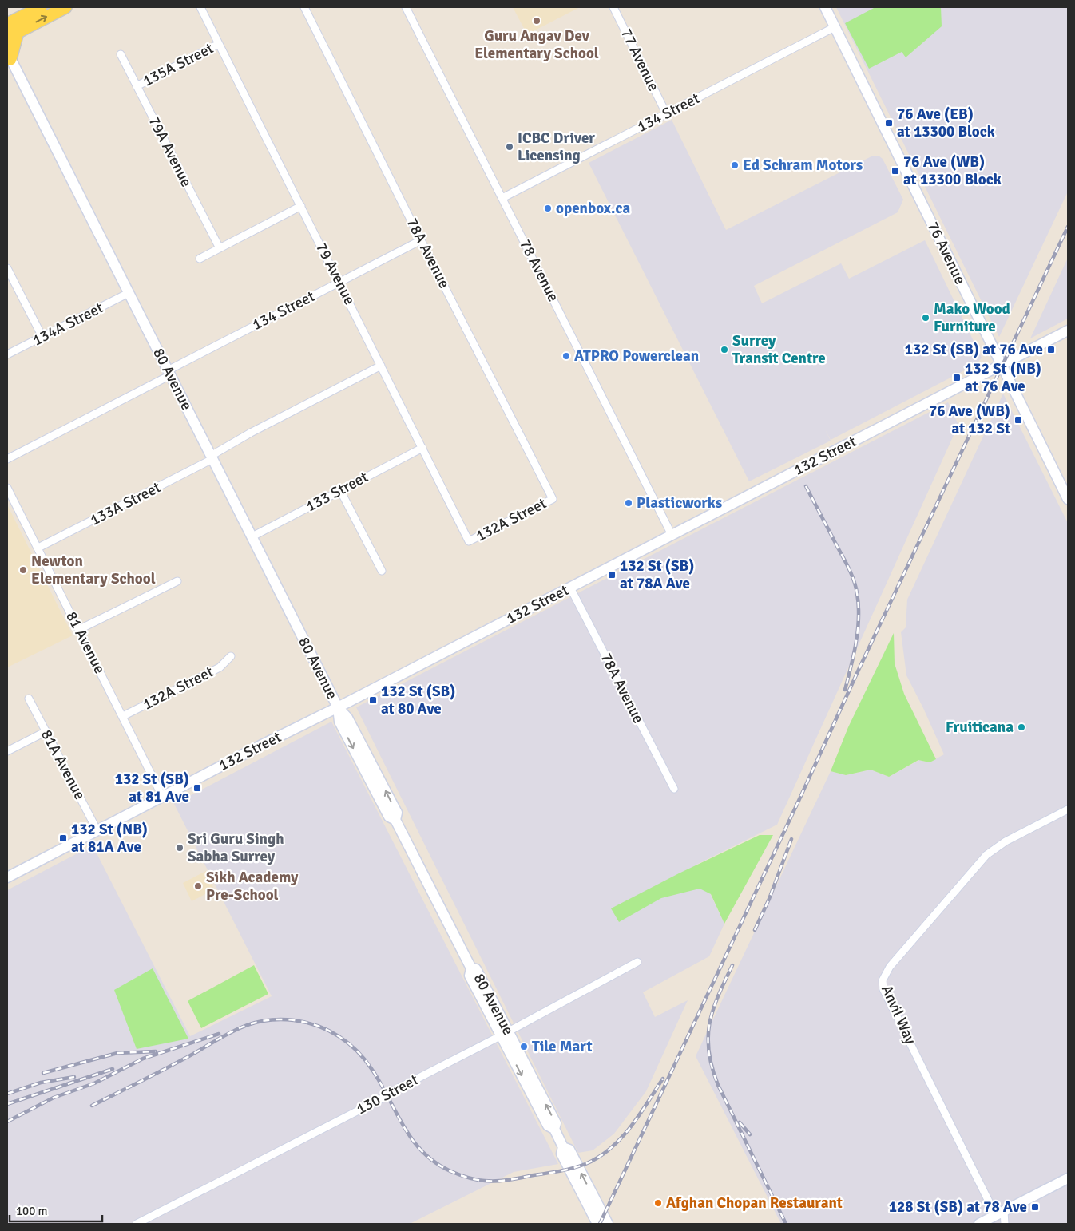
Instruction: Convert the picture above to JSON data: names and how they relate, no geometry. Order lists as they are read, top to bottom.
{
  "streets": {
    "main road": ["76 Avenue", "80 Avenue", "132 Street"],
    "street": [
      "77 Avenue",
      "135A Street",
      "134 Street",
      "79A Avenue",
      "78A Avenue",
      "78 Avenue",
      "79 Avenue",
      "134A Street",
      "133 Street",
      "133A Street",
      "132A Street",
      "81 Avenue",
      "81A Avenue",
      "Anvil Way",
      "130 Street"
    ]
  },
  "crossings": [
    ["77 Avenue", "134 Street"],
    ["135A Street", "79A Avenue"],
    ["135A Street", "79 Avenue"],
    ["134 Street", "78A Avenue"],
    ["134 Street", "76 Avenue"],
    ["134 Street", "78 Avenue"],
    ["134 Street", "79 Avenue"],
    ["134 Street", "80 Avenue"],
    ["78A Avenue", "132 Street"],
    ["78A Avenue", "132A Street"],
    ["76 Avenue", "132 Street"],
    ["78 Avenue", "132 Street"],
    ["79 Avenue", "133 Street"],
    ["79 Avenue", "133A Street"],
    ["79 Avenue", "132A Street"],
    ["134A Street", "80 Avenue"],
    ["80 Avenue", "132 Street"],
    ["80 Avenue", "133 Street"],
    ["80 Avenue", "133A Street"],
    ["80 Avenue", "130 Street"],
    ["132 Street", "81 Avenue"],
    ["132 Street", "81A Avenue"],
    ["133A Street", "81 Avenue"],
    ["132A Street", "81 Avenue"]
  ],
  "places": {
    "other": [
      "Guru Angav Dev Elementary School",
      "ICBC Driver Licensing",
      "Ed Schram Motors",
      "openbox.ca",
      "Mako Wood Furniture",
      "Surrey Transit Centre",
      "ATPRO Powerclean",
      "Plasticworks",
      "Newton Elementary School",
      "Fruiticana",
      "Sri Guru Singh Sabha Surrey",
      "Sikh Academy Pre-School",
      "Tile Mart",
      "Afghan Chopan Restaurant"
    ],
    "transit": [
      "76 Ave (EB) at 13300 Block",
      "76 Ave (WB) at 13300 Block",
      "132 St (SB) at 76 Ave",
      "132 St (NB) at 76 Ave",
      "76 Ave (WB) at 132 St",
      "132 St (SB) at 78A Ave",
      "132 St (SB) at 80 Ave",
      "132 St (SB) at 81 Ave",
      "132 St (NB) at 81A Ave",
      "128 St (SB) at 78 Ave"
    ]
  },
  "scale_bar": "100 m"
}
